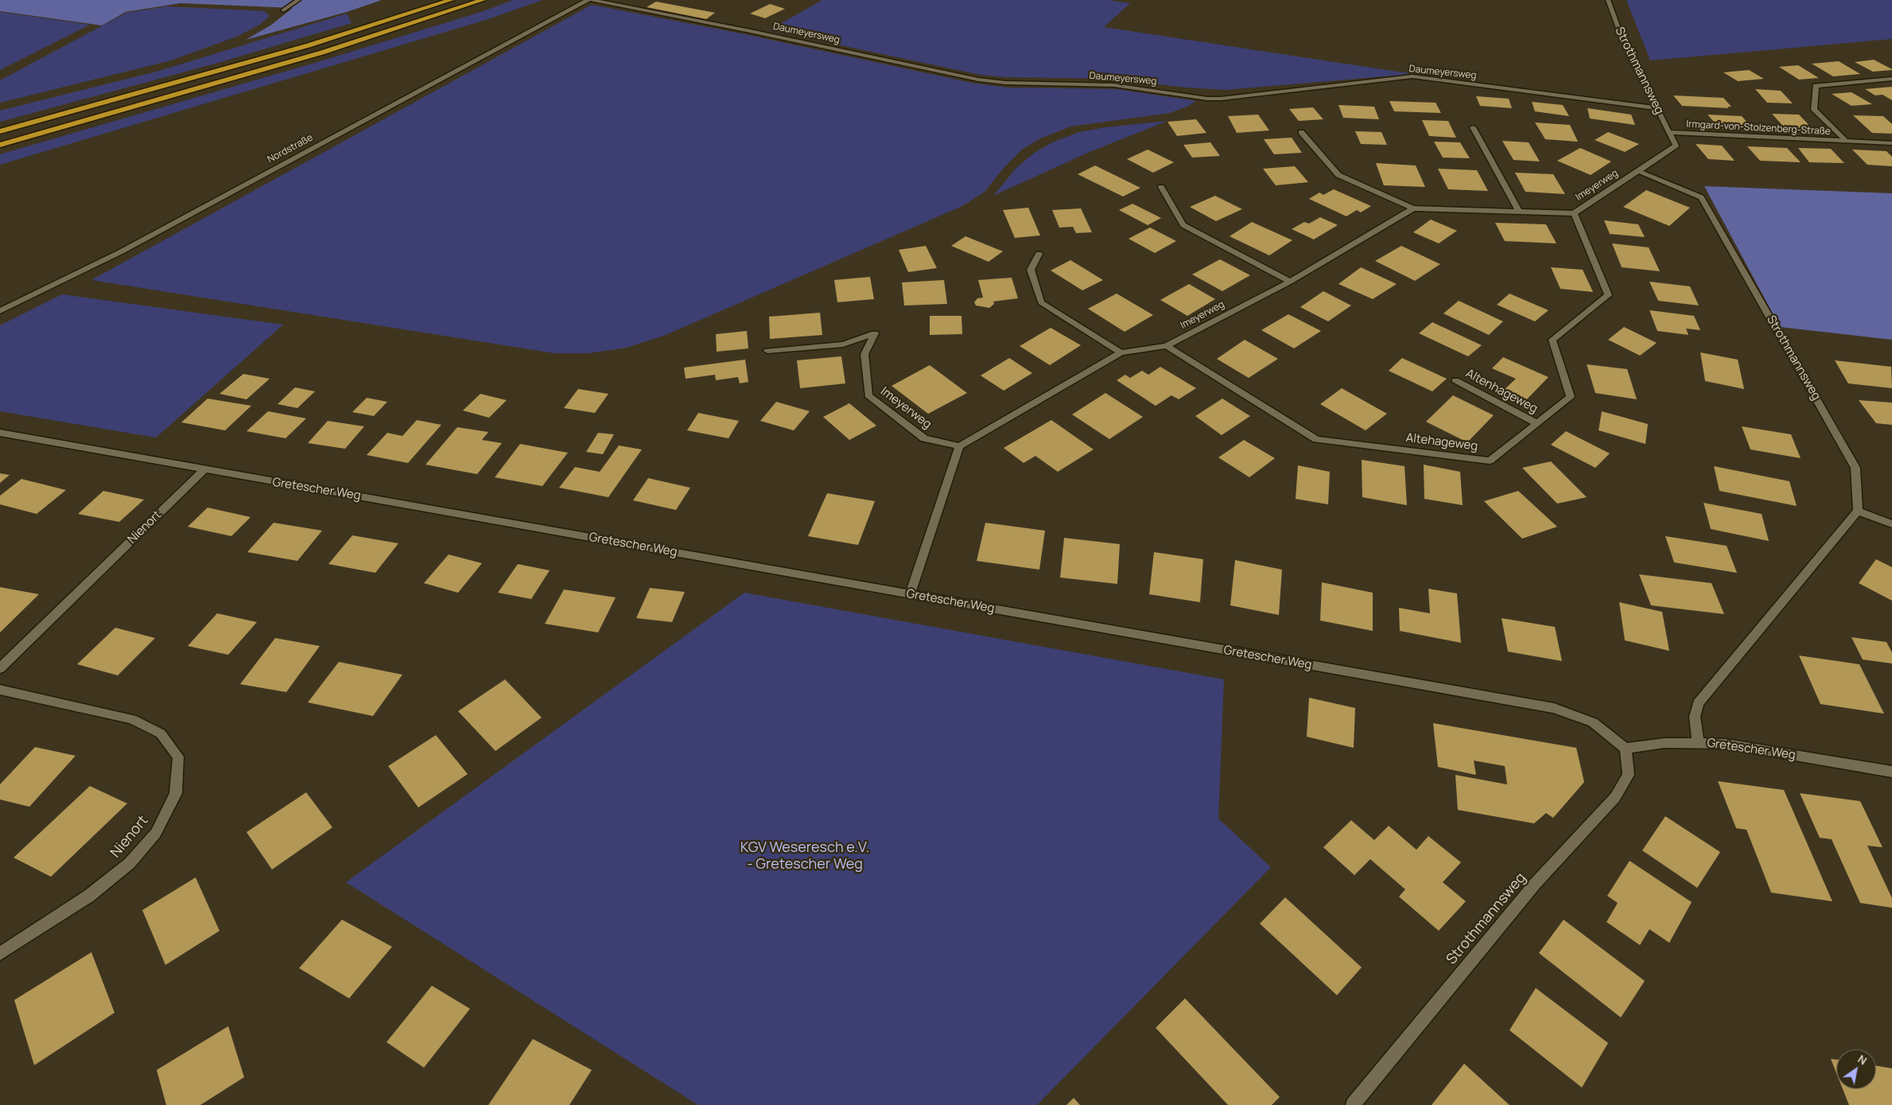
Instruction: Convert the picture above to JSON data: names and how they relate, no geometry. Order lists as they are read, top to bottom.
{
  "streets": {
    "street": [
      "Daumeyersweg",
      "Strothmannsweg",
      "Irmgard-von-Stolzenberg-Straße",
      "Nordstraße",
      "Imeyerweg",
      "Altenhageweg",
      "Altehageweg",
      "Gretescher Weg",
      "Nienort"
    ]
  },
  "crossings": [
    ["Daumeyersweg", "Strothmannsweg"],
    ["Strothmannsweg", "Irmgard-von-Stolzenberg-Straße"],
    ["Strothmannsweg", "Imeyerweg"],
    ["Strothmannsweg", "Gretescher Weg"],
    ["Imeyerweg", "Altehageweg"],
    ["Altenhageweg", "Altehageweg"],
    ["Gretescher Weg", "Nienort"]
  ],
  "parks": ["KGV Weseresch e.V. - Gretescher Weg"],
  "north": "top right"
}
